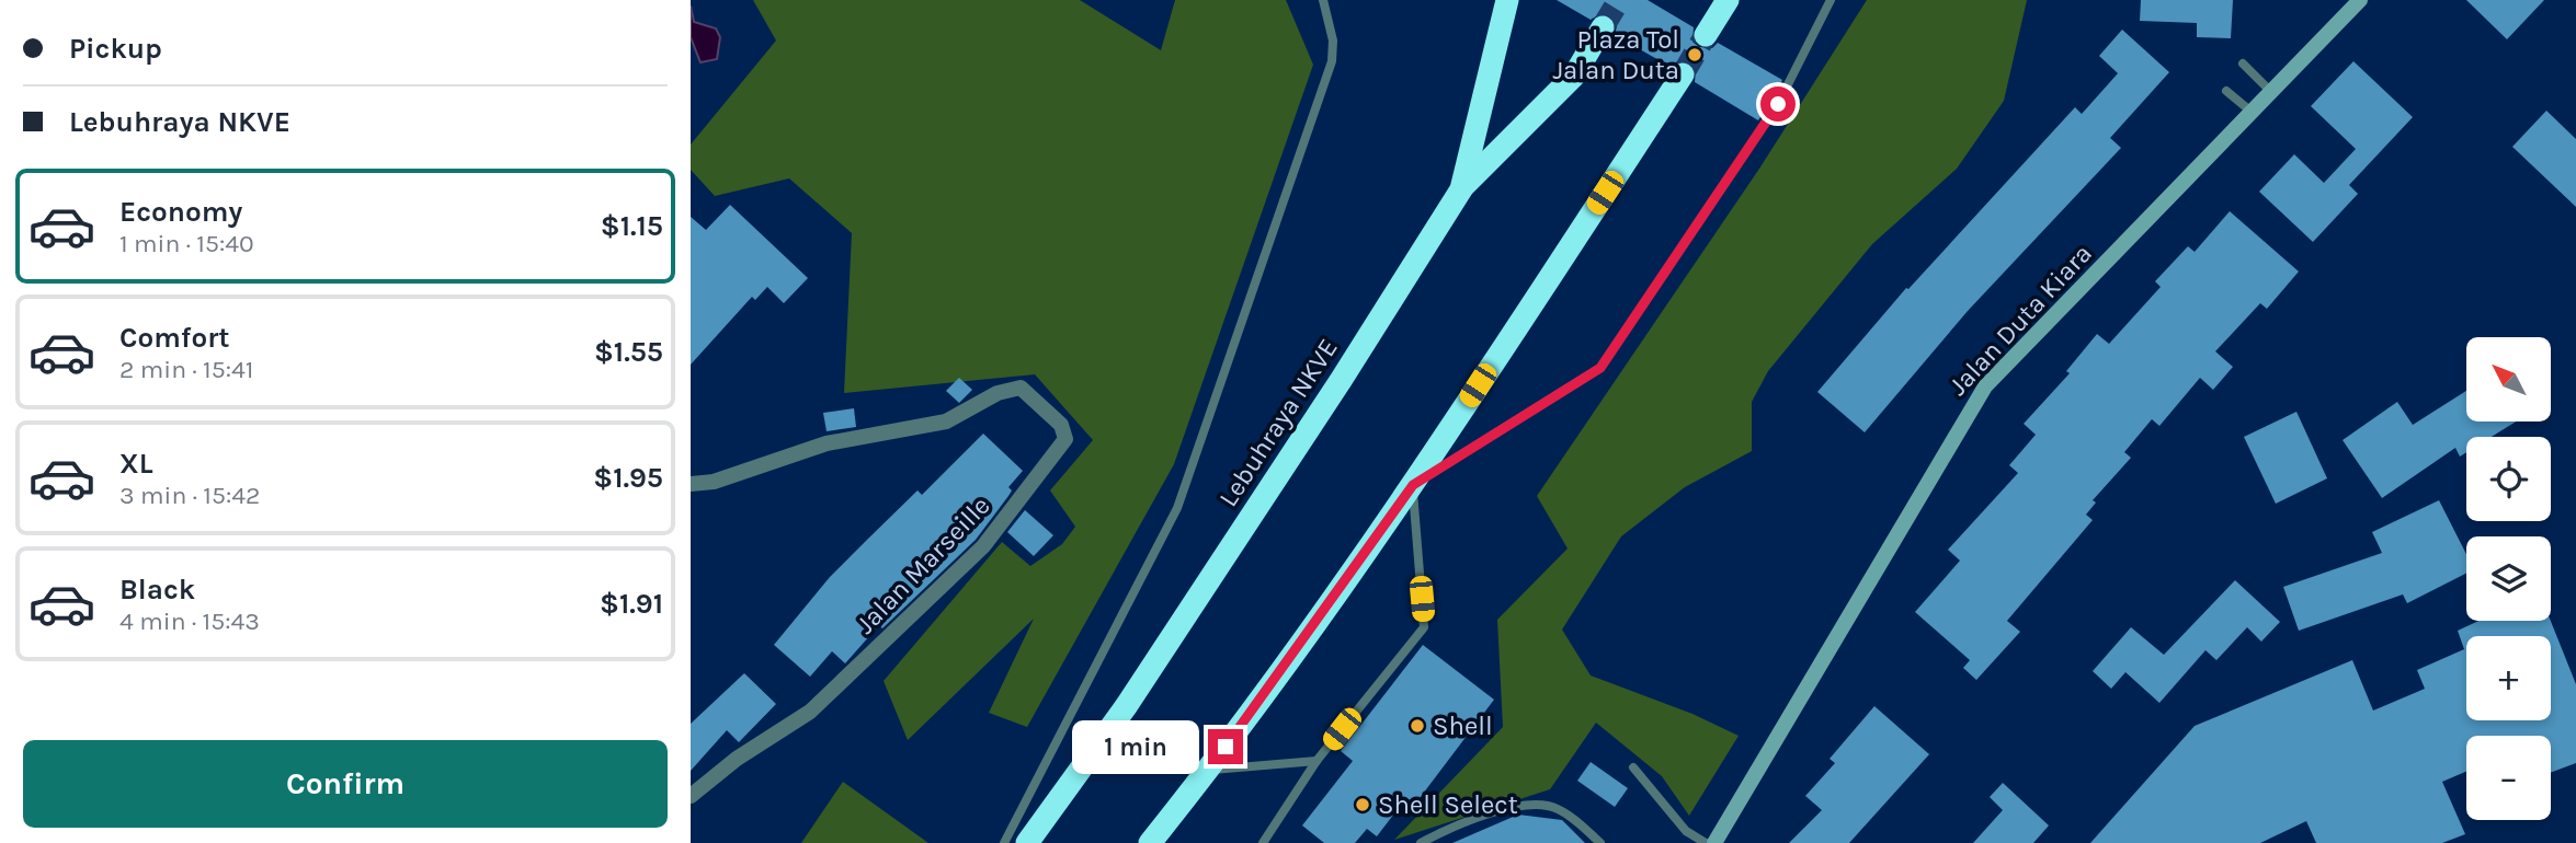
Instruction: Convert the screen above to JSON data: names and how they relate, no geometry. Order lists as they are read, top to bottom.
{
  "streets": {
    "highway": ["Lebuhraya NKVE"],
    "main road": ["Jalan Duta Kiara"],
    "street": ["Jalan Marseille"]
  },
  "places": ["Plaza Tol Jalan Duta", "Shell", "Shell Select"],
  "north": "top left",
  "page": {
    "banner": ["Pickup", "Lebuhraya NKVE"],
    "list": [
      {
        "name": "Economy",
        "note": "1 min · 15:40",
        "value": "$1.15"
      },
      {
        "name": "Comfort",
        "note": "2 min · 15:41",
        "value": "$1.55"
      },
      {
        "name": "XL",
        "note": "3 min · 15:42",
        "value": "$1.95"
      },
      {
        "name": "Black",
        "note": "4 min · 15:43",
        "value": "$1.91"
      }
    ],
    "map_buttons": ["+", "−"],
    "bubble": "1 min",
    "buttons": "Confirm"
  }
}
